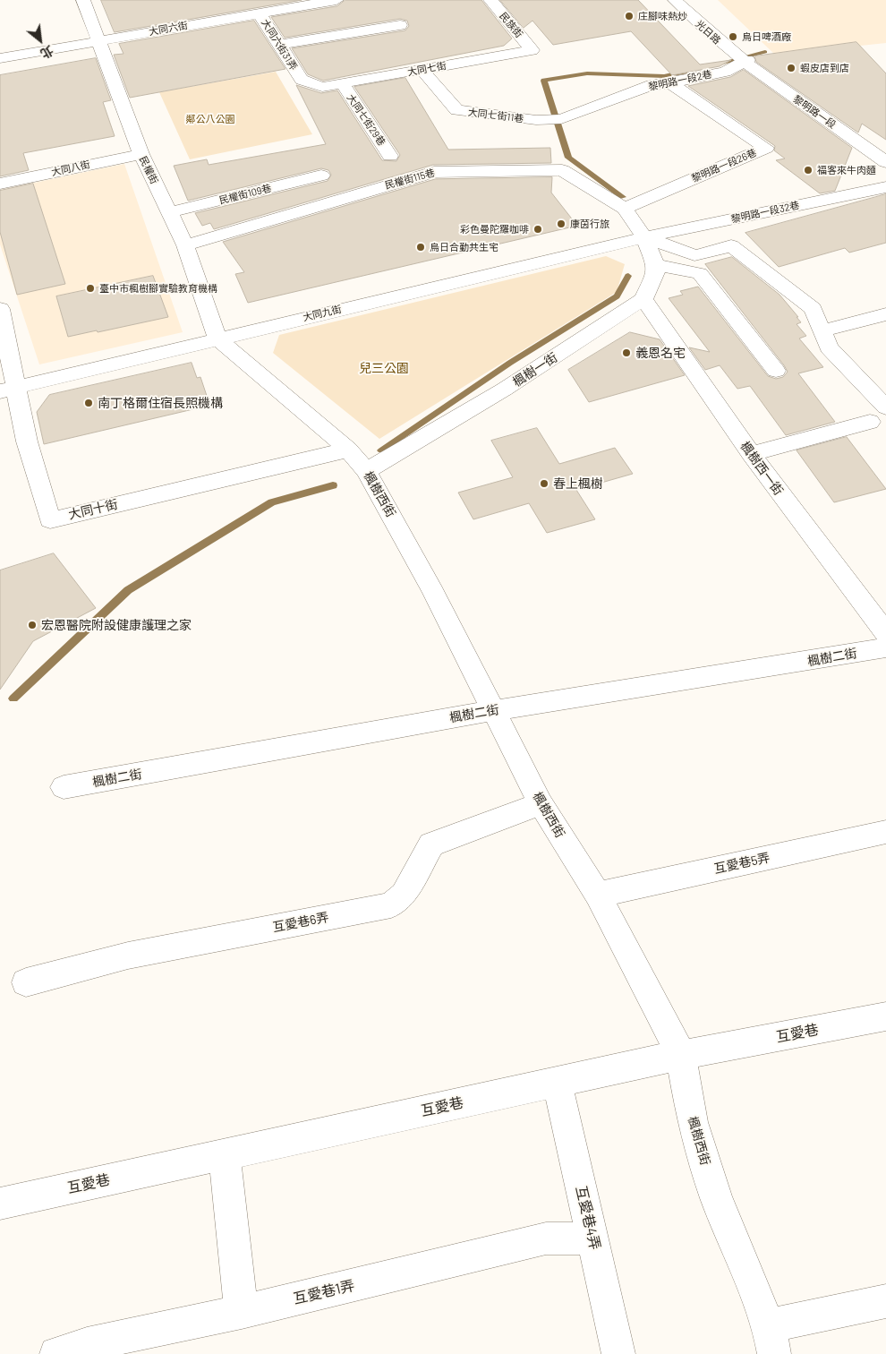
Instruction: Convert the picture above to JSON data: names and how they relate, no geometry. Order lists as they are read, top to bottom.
{
  "streets": {
    "street": [
      "民族街",
      "大同六街",
      "光日路",
      "大同六街31弄",
      "大同七街",
      "黎明路一段2巷",
      "黎明路一段",
      "大同七街11巷",
      "大同七街29巷",
      "黎明路一段26巷",
      "大同八街",
      "民權街",
      "民權街115巷",
      "民權街109巷",
      "黎明路一段32巷",
      "大同九街",
      "楓樹一街",
      "楓樹西一街",
      "楓樹西街",
      "大同十街",
      "楓樹二街",
      "互愛巷5弄",
      "互愛巷6弄",
      "互愛巷",
      "互愛巷4弄",
      "互愛巷1弄"
    ]
  },
  "crossings": [
    ["民族街", "大同七街"],
    ["大同六街", "大同六街31弄"],
    ["大同六街", "民權街"],
    ["光日路", "黎明路一段2巷"],
    ["光日路", "黎明路一段"],
    ["大同六街31弄", "大同七街"],
    ["大同七街", "大同七街11巷"],
    ["大同七街", "大同七街29巷"],
    ["黎明路一段2巷", "黎明路一段"],
    ["黎明路一段2巷", "大同七街11巷"],
    ["黎明路一段2巷", "黎明路一段26巷"],
    ["黎明路一段26巷", "民權街115巷"],
    ["大同八街", "民權街"],
    ["民權街", "民權街115巷"],
    ["民權街", "民權街109巷"],
    ["民權街", "大同九街"],
    ["民權街", "楓樹西街"],
    ["民權街115巷", "黎明路一段32巷"],
    ["民權街115巷", "大同九街"],
    ["黎明路一段32巷", "大同九街"],
    ["大同九街", "楓樹西街"],
    ["大同九街", "大同十街"],
    ["楓樹一街", "楓樹西一街"],
    ["楓樹一街", "楓樹西街"],
    ["楓樹西街", "大同十街"],
    ["楓樹西街", "楓樹二街"],
    ["楓樹西街", "互愛巷5弄"],
    ["楓樹西街", "互愛巷6弄"],
    ["楓樹西街", "互愛巷"],
    ["互愛巷", "互愛巷4弄"],
    ["互愛巷4弄", "互愛巷1弄"]
  ],
  "parks": ["鄰公八公園", "兒三公園"],
  "places": [
    "庄腳味熱炒",
    "烏日啤酒廠",
    "蝦皮店到店",
    "福客來牛肉麵",
    "康茵行旅",
    "彩色曼陀羅咖啡",
    "烏日合勤共生宅",
    "臺中市楓樹腳實驗教育機構",
    "義恩名宅",
    "南丁格爾住宿長照機構",
    "春上楓樹",
    "宏恩醫院附設健康護理之家"
  ],
  "north": "bottom right"
}
